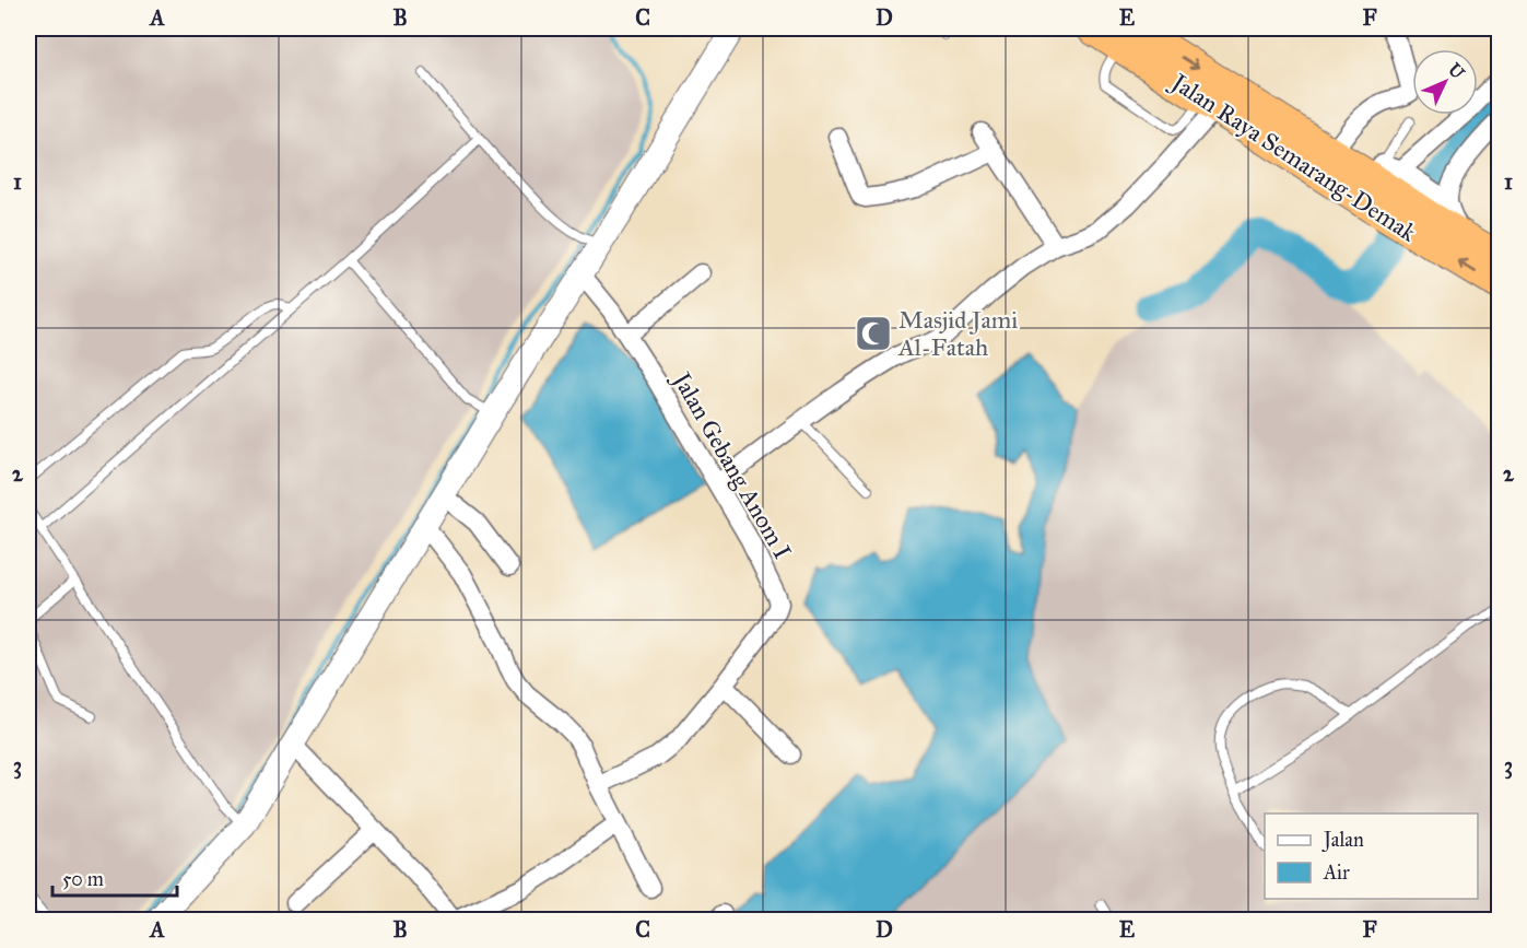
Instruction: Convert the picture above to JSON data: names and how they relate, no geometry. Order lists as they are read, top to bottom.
{
  "streets": {
    "highway": ["Jalan Raya Semarang-Demak"],
    "street": ["Jalan Gebang Anom I"]
  },
  "places": {
    "mosque": ["Masjid Jami Al-Fatah"]
  },
  "legend": ["Jalan", "Air"],
  "scale_bar": "50 m",
  "north": "top right",
  "grid": {
    "columns": [
      "A",
      "B",
      "C",
      "D",
      "E",
      "F"
    ],
    "rows": ["1", "2", "3"]
  }
}
